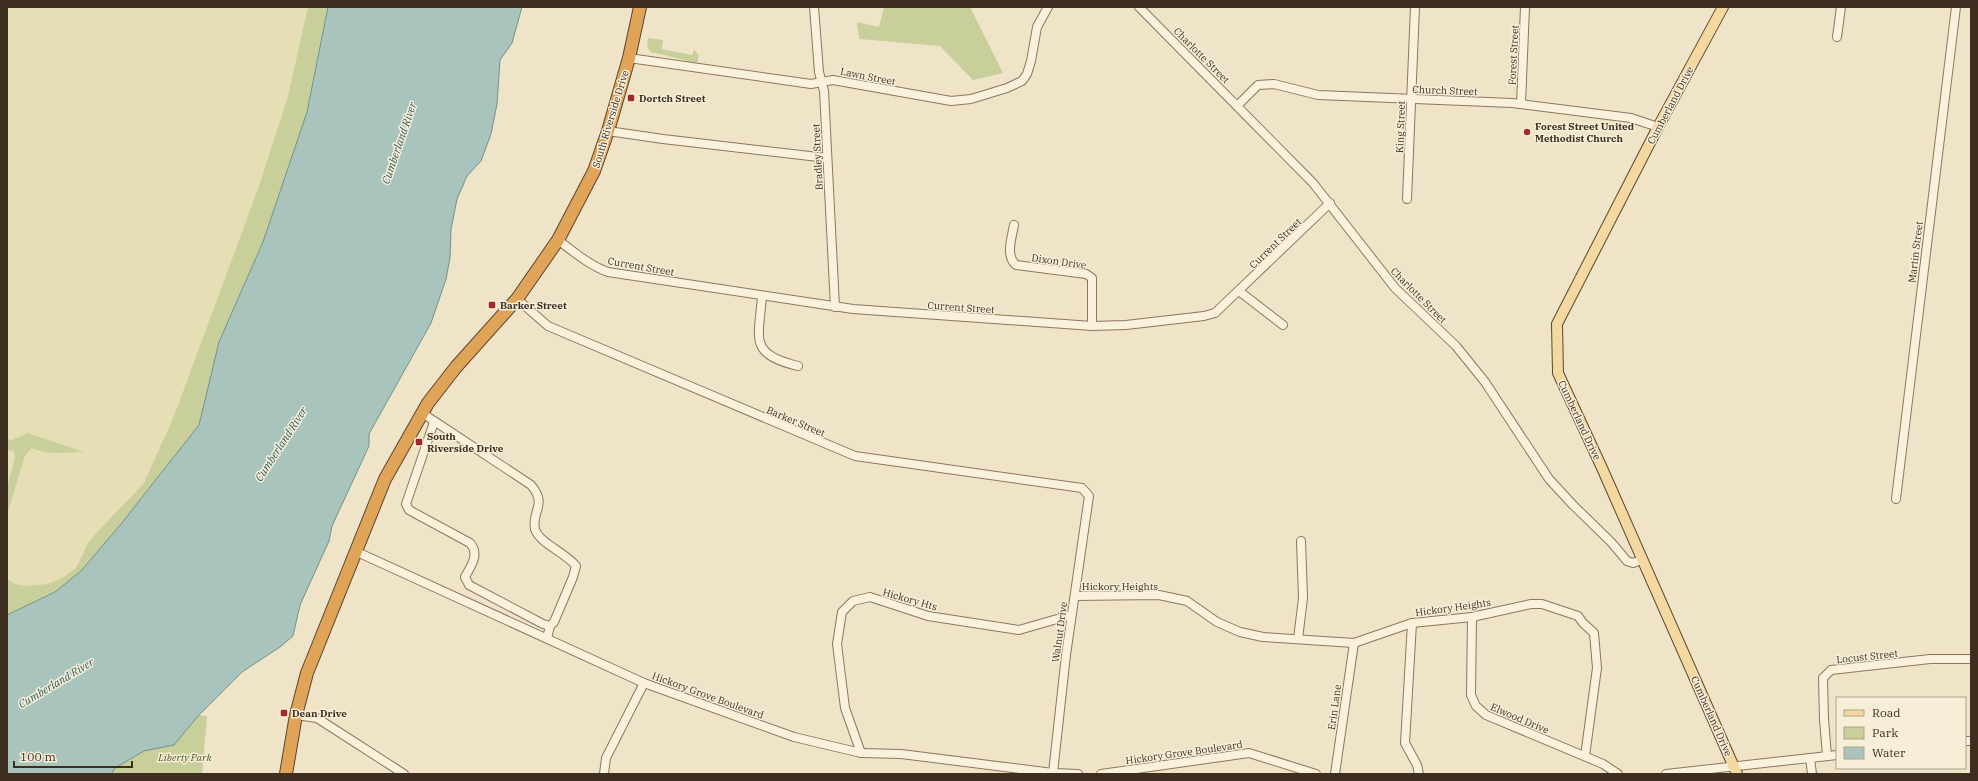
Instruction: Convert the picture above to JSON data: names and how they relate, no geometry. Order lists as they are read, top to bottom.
{
  "streets": {
    "highway": ["South Riverside Drive"],
    "main road": ["Cumberland Drive"],
    "street": [
      "Charlotte Street",
      "Forest Street",
      "Lawn Street",
      "Church Street",
      "King Street",
      "Bradley Street",
      "Current Street",
      "Martin Street",
      "Dixon Drive",
      "Barker Street",
      "Hickory Heights",
      "Hickory Hts",
      "Walnut Drive",
      "Locust Street",
      "Hickory Grove Boulevard",
      "Erin Lane",
      "Elwood Drive"
    ]
  },
  "crossings": [
    ["Charlotte Street", "Church Street"],
    ["Charlotte Street", "Cumberland Drive"],
    ["Charlotte Street", "Current Street"],
    ["Forest Street", "Church Street"],
    ["Lawn Street", "South Riverside Drive"],
    ["Lawn Street", "Bradley Street"],
    ["Church Street", "Cumberland Drive"],
    ["Church Street", "King Street"],
    ["South Riverside Drive", "Current Street"],
    ["South Riverside Drive", "Barker Street"],
    ["South Riverside Drive", "Hickory Grove Boulevard"],
    ["Bradley Street", "Current Street"],
    ["Current Street", "Dixon Drive"],
    ["Barker Street", "Walnut Drive"],
    ["Hickory Heights", "Walnut Drive"],
    ["Hickory Heights", "Erin Lane"],
    ["Hickory Heights", "Elwood Drive"],
    ["Hickory Hts", "Walnut Drive"],
    ["Hickory Hts", "Hickory Grove Boulevard"],
    ["Walnut Drive", "Hickory Grove Boulevard"]
  ],
  "water": ["Cumberland River"],
  "parks": ["Liberty Park"],
  "places": {
    "transit": [
      "Dortch Street",
      "Barker Street",
      "South Riverside Drive",
      "Dean Drive"
    ],
    "other": ["Forest Street United Methodist Church"]
  },
  "legend": ["Road", "Park", "Water"],
  "scale_bar": "100 m"
}
